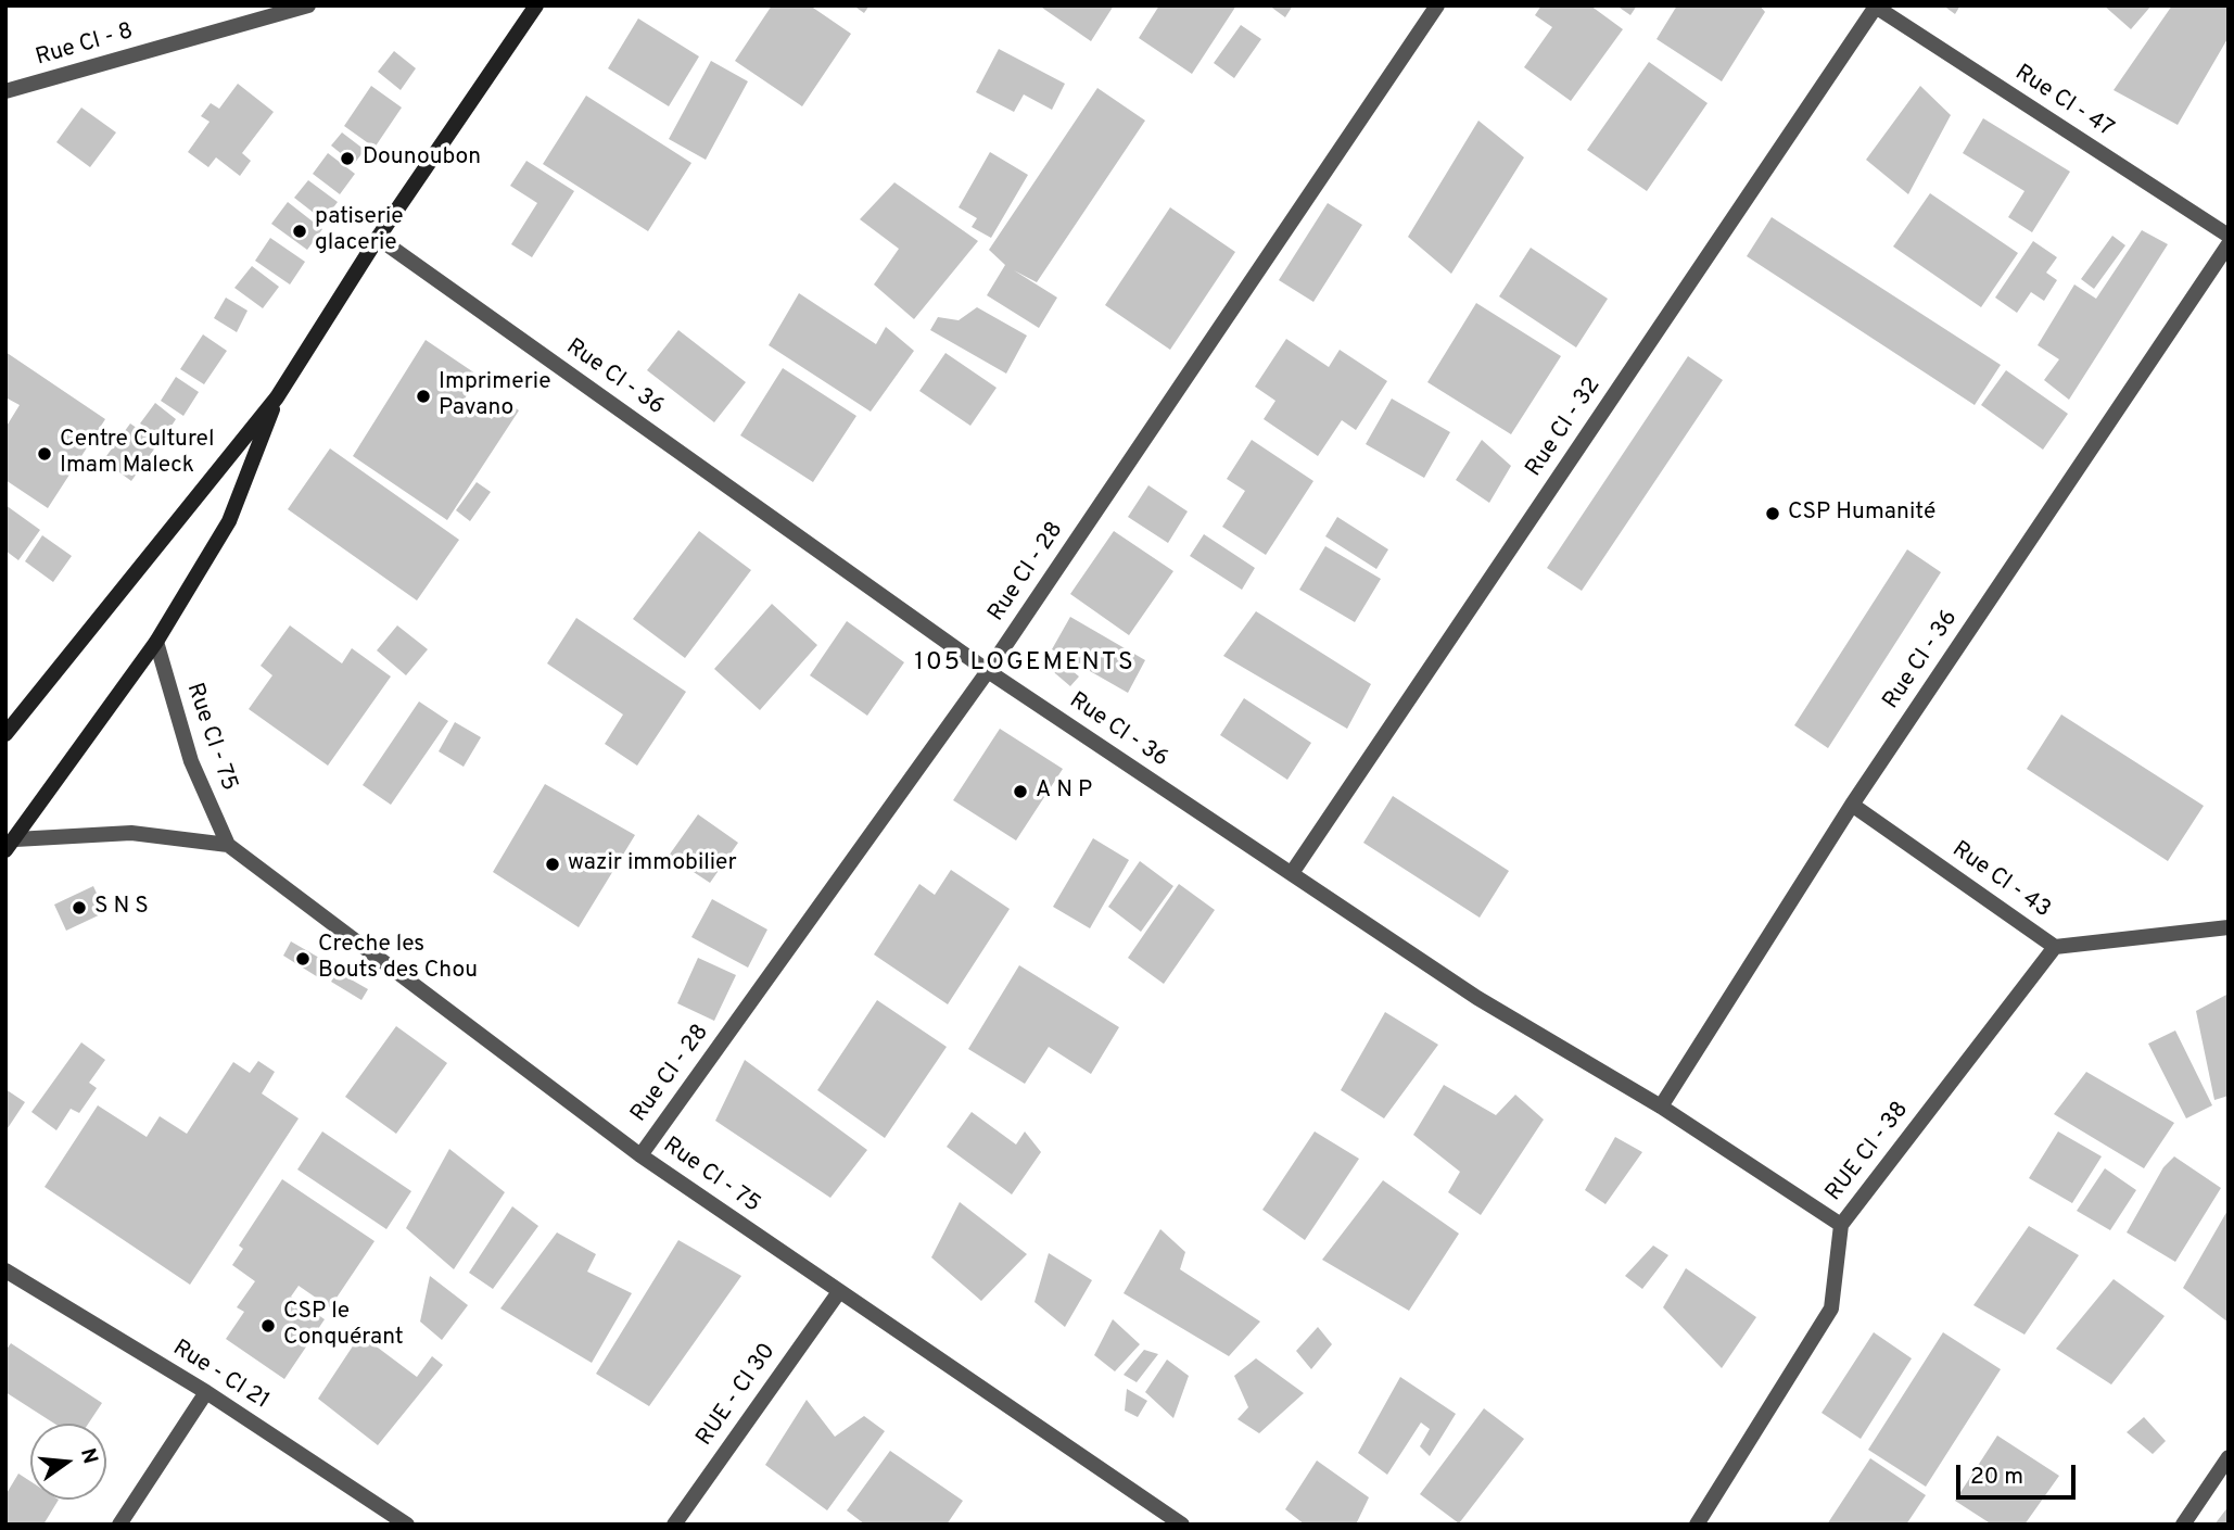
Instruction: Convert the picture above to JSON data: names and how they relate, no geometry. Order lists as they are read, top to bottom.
{
  "streets": {
    "street": [
      "Rue CI - 8",
      "Rue CI - 47",
      "Rue CI - 36",
      "Rue CI - 32",
      "Rue CI - 28",
      "Rue CI - 75",
      "Rue CI - 43",
      "RUE CI - 38",
      "Rue - CI 21",
      "RUE - CI 30"
    ]
  },
  "crossings": [
    ["Rue CI - 47", "Rue CI - 32"],
    ["Rue CI - 36", "Rue CI - 32"],
    ["Rue CI - 36", "Rue CI - 28"],
    ["Rue CI - 36", "Rue CI - 43"],
    ["Rue CI - 36", "RUE CI - 38"],
    ["Rue CI - 28", "Rue CI - 75"],
    ["Rue CI - 75", "RUE - CI 30"],
    ["Rue CI - 43", "RUE CI - 38"]
  ],
  "districts": ["105 LOGEMENTS"],
  "places": [
    "Dounoubon",
    "patiserie glacerie",
    "Imprimerie Pavano",
    "Centre Culturel Imam Maleck",
    "CSP Humanité",
    "A N P",
    "wazir immobilier",
    "S N S",
    "Creche les Bouts des Chou",
    "CSP le Conquérant"
  ],
  "scale_bar": "20 m",
  "north": "right"
}
